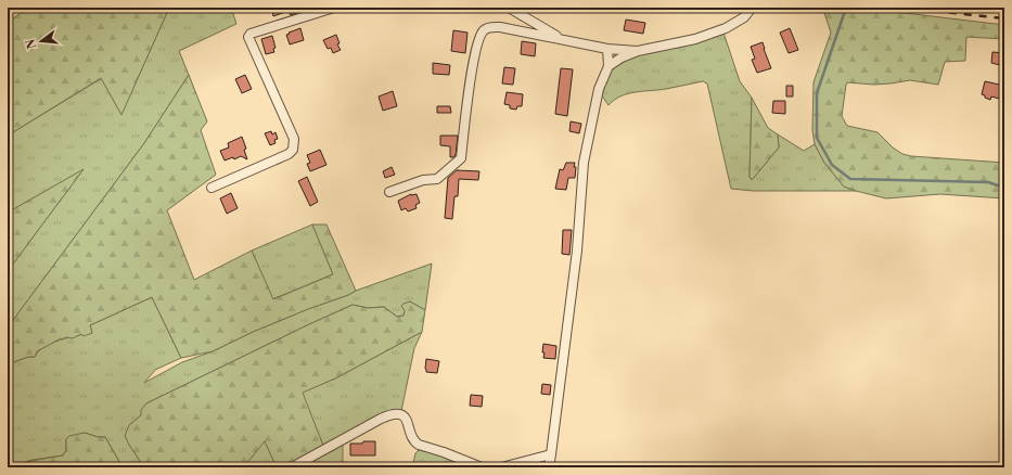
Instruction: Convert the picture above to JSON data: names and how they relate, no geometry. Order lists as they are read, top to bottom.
{
  "north": "left"
}
